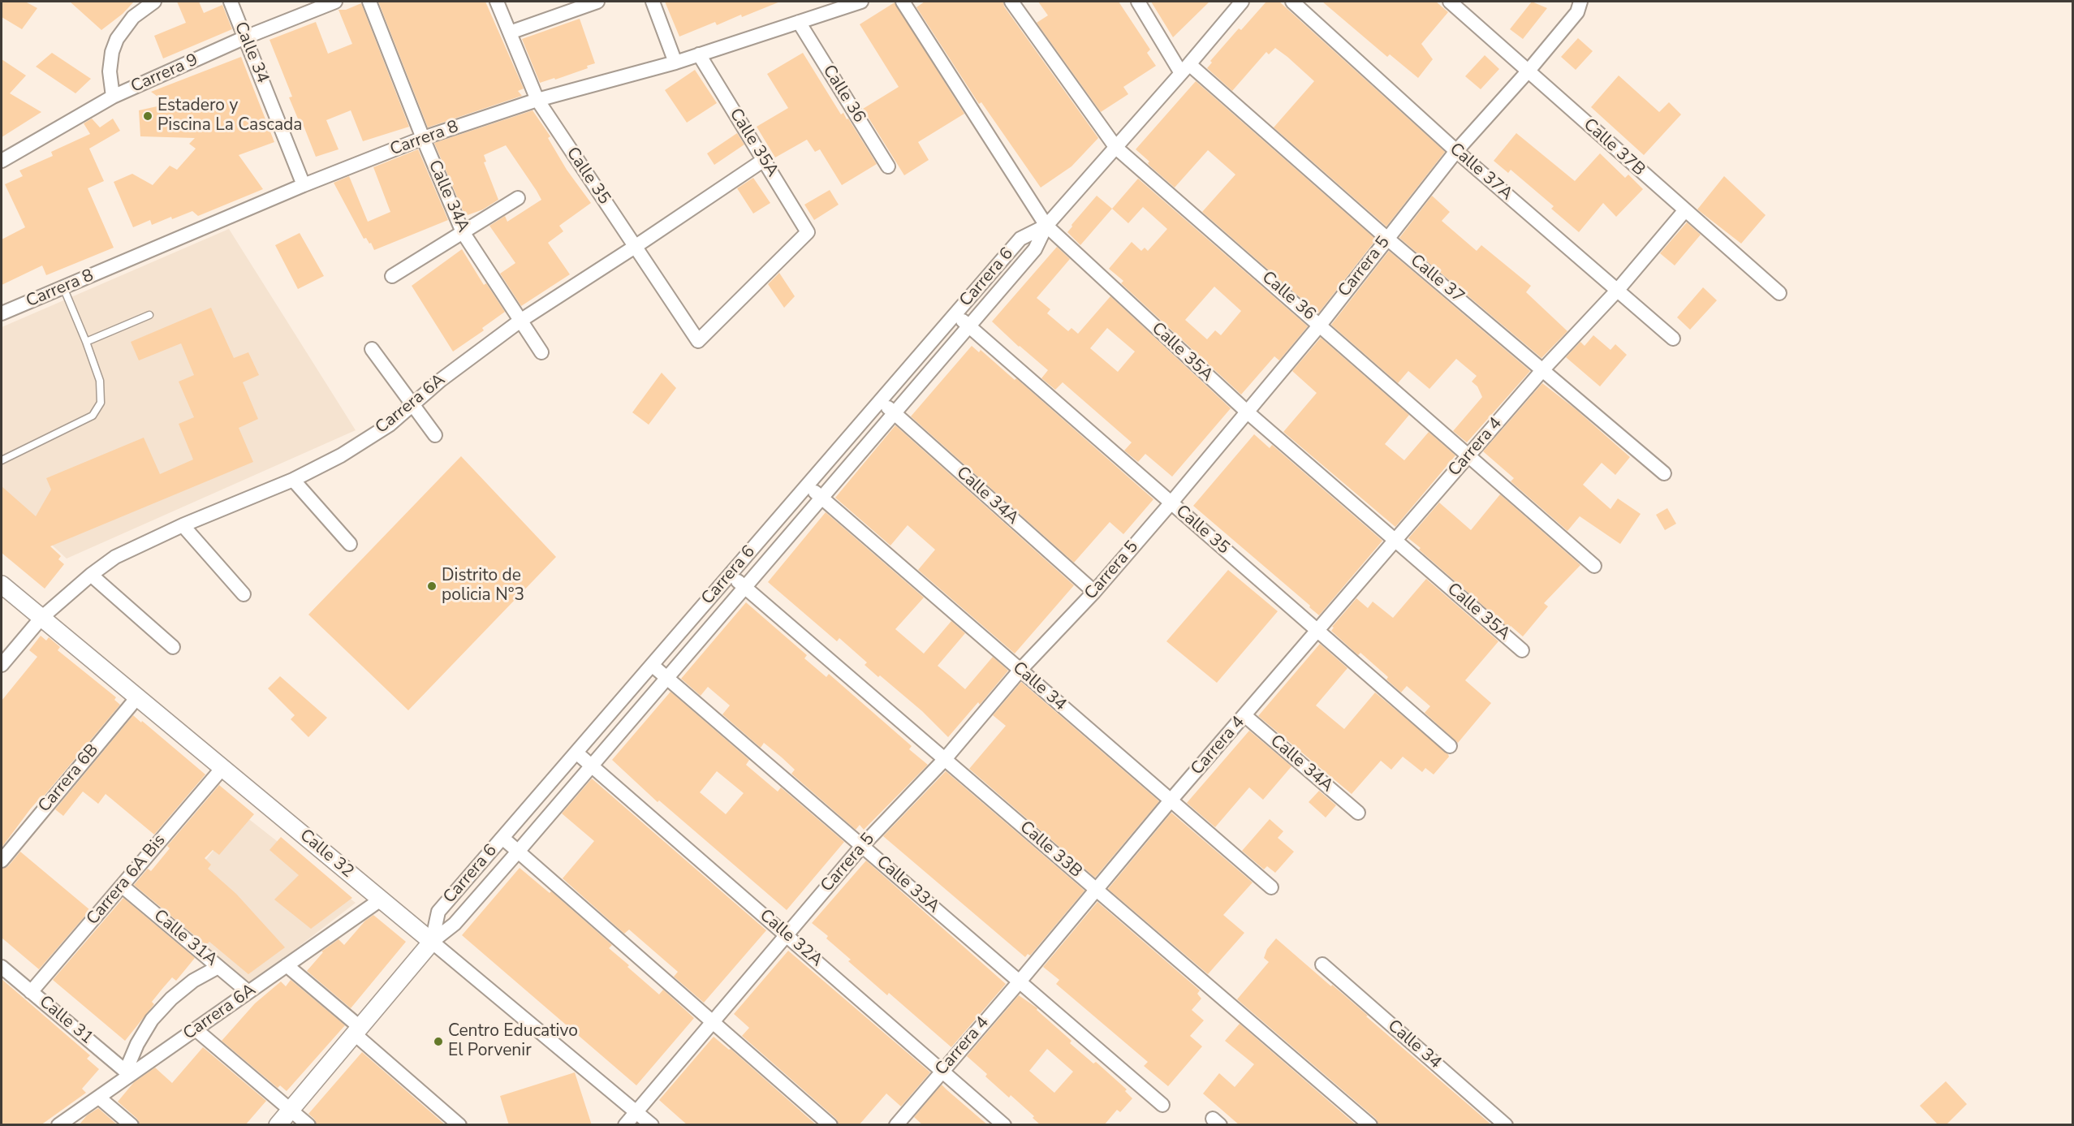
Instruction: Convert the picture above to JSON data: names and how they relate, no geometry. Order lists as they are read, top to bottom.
{
  "streets": {
    "street": [
      "Calle 34",
      "Carrera 9",
      "Calle 36",
      "Carrera 8",
      "Calle 35A",
      "Calle 37B",
      "Calle 37A",
      "Calle 35",
      "Calle 34A",
      "Carrera 5",
      "Carrera 6",
      "Calle 37",
      "Carrera 6A",
      "Carrera 4",
      "Carrera 6B",
      "Calle 33B",
      "Calle 32",
      "Carrera 6A Bis",
      "Calle 33A",
      "Calle 31A",
      "Calle 32A",
      "Calle 31"
    ]
  },
  "crossings": [
    ["Calle 34", "Carrera 9"],
    ["Calle 34", "Carrera 8"],
    ["Calle 34", "Carrera 5"],
    ["Calle 34", "Carrera 6"],
    ["Calle 34", "Carrera 4"],
    ["Calle 36", "Carrera 8"],
    ["Calle 36", "Carrera 5"],
    ["Calle 36", "Carrera 6"],
    ["Calle 36", "Carrera 4"],
    ["Carrera 8", "Calle 35A"],
    ["Carrera 8", "Calle 35"],
    ["Carrera 8", "Calle 34A"],
    ["Calle 35A", "Calle 35"],
    ["Calle 35A", "Carrera 5"],
    ["Calle 35A", "Carrera 6"],
    ["Calle 35A", "Carrera 6A"],
    ["Calle 35A", "Carrera 4"],
    ["Calle 37B", "Carrera 5"],
    ["Calle 37B", "Carrera 4"],
    ["Calle 37A", "Carrera 5"],
    ["Calle 37A", "Carrera 4"],
    ["Calle 35", "Carrera 5"],
    ["Calle 35", "Carrera 6"],
    ["Calle 35", "Carrera 6A"],
    ["Calle 35", "Carrera 4"],
    ["Calle 34A", "Carrera 5"],
    ["Calle 34A", "Carrera 6"],
    ["Calle 34A", "Carrera 6A"],
    ["Calle 34A", "Carrera 4"],
    ["Carrera 5", "Calle 37"],
    ["Carrera 5", "Calle 33B"],
    ["Carrera 5", "Calle 32"],
    ["Carrera 5", "Calle 33A"],
    ["Carrera 5", "Calle 32A"],
    ["Carrera 6", "Calle 37"],
    ["Carrera 6", "Calle 33B"],
    ["Carrera 6", "Calle 32"],
    ["Carrera 6", "Calle 33A"],
    ["Carrera 6", "Calle 32A"],
    ["Calle 37", "Carrera 4"],
    ["Carrera 6A", "Calle 32"],
    ["Carrera 6A", "Calle 31A"],
    ["Carrera 6A", "Calle 31"],
    ["Carrera 4", "Calle 33B"],
    ["Carrera 4", "Calle 33A"],
    ["Carrera 4", "Calle 32A"],
    ["Carrera 6B", "Calle 32"],
    ["Calle 32", "Carrera 6A Bis"],
    ["Carrera 6A Bis", "Calle 31A"],
    ["Carrera 6A Bis", "Calle 31"]
  ],
  "places": ["Estadero y Piscina La Cascada", "Distrito de policia N°3", "Centro Educativo El Porvenir"]
}
